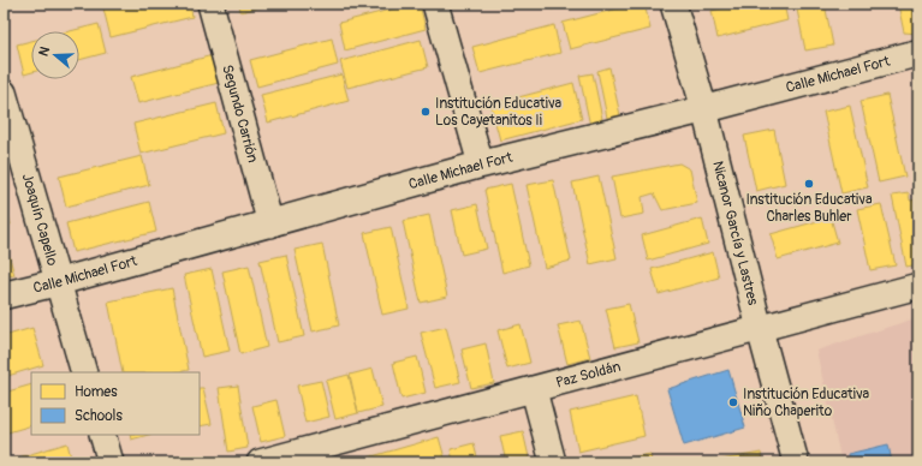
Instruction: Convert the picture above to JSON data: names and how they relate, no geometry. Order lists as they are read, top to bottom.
{
  "streets": {
    "street": [
      "Calle Michael Fort",
      "Segundo Carrión",
      "Joaquín Capello",
      "Nicanor García y Lastres",
      "Paz Soldán"
    ]
  },
  "crossings": [
    ["Calle Michael Fort", "Segundo Carrión"],
    ["Calle Michael Fort", "Joaquín Capello"],
    ["Calle Michael Fort", "Nicanor García y Lastres"],
    ["Nicanor García y Lastres", "Paz Soldán"]
  ],
  "places": ["Institución Educativa Los Cayetanitos Ii", "Institución Educativa Charles Buhler", "Institución Educativa Niño Chaperito"],
  "legend": ["Homes", "Schools"],
  "north": "left"
}
